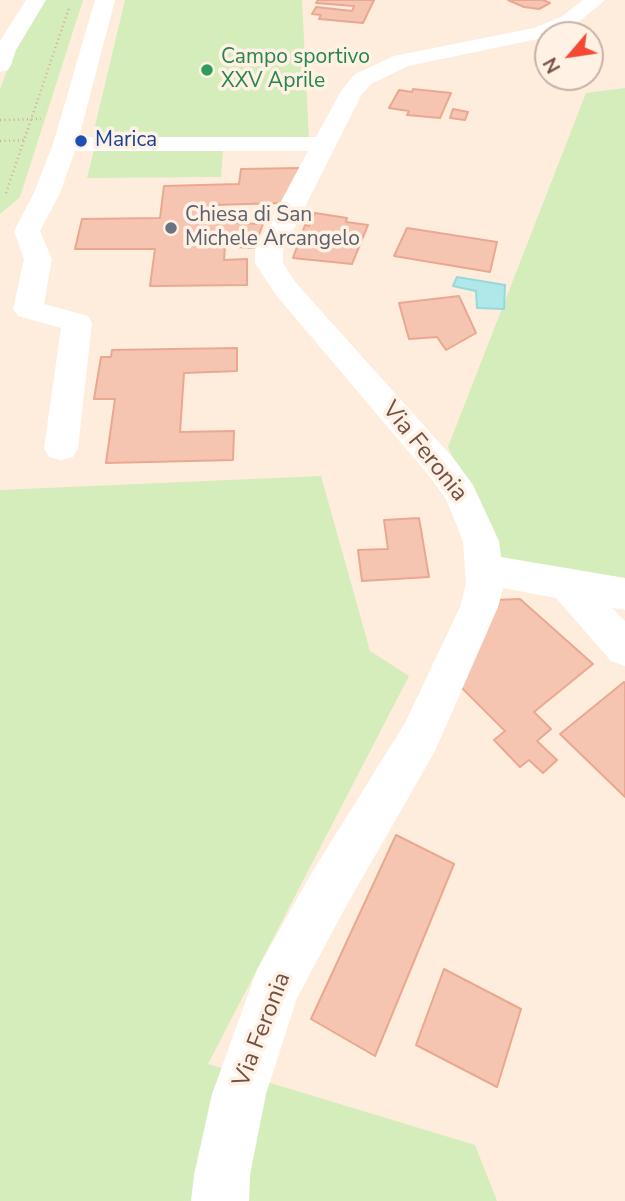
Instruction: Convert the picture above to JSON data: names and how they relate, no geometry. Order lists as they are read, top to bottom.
{
  "streets": {
    "street": ["Via Feronia"]
  },
  "places": ["Campo sportivo XXV Aprile", "Marica", "Chiesa di San Michele Arcangelo"],
  "north": "bottom left"
}
